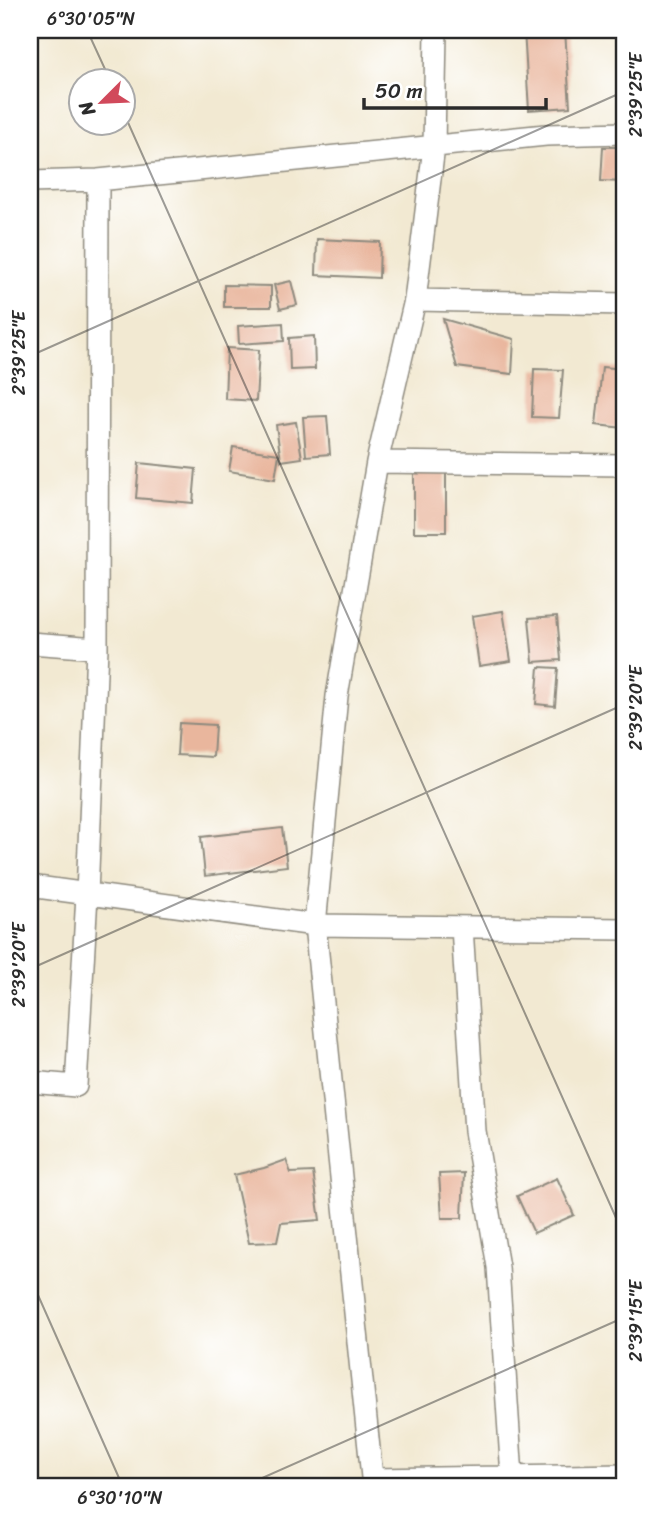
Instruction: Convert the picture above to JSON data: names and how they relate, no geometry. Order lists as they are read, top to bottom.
{
  "scale_bar": "50 m",
  "north": "bottom left",
  "coordinates": [
    "6°30'05\"N",
    "2°39'25\"E",
    "2°39'20\"E",
    "2°39'15\"E",
    "6°30'10\"N"
  ]
}
